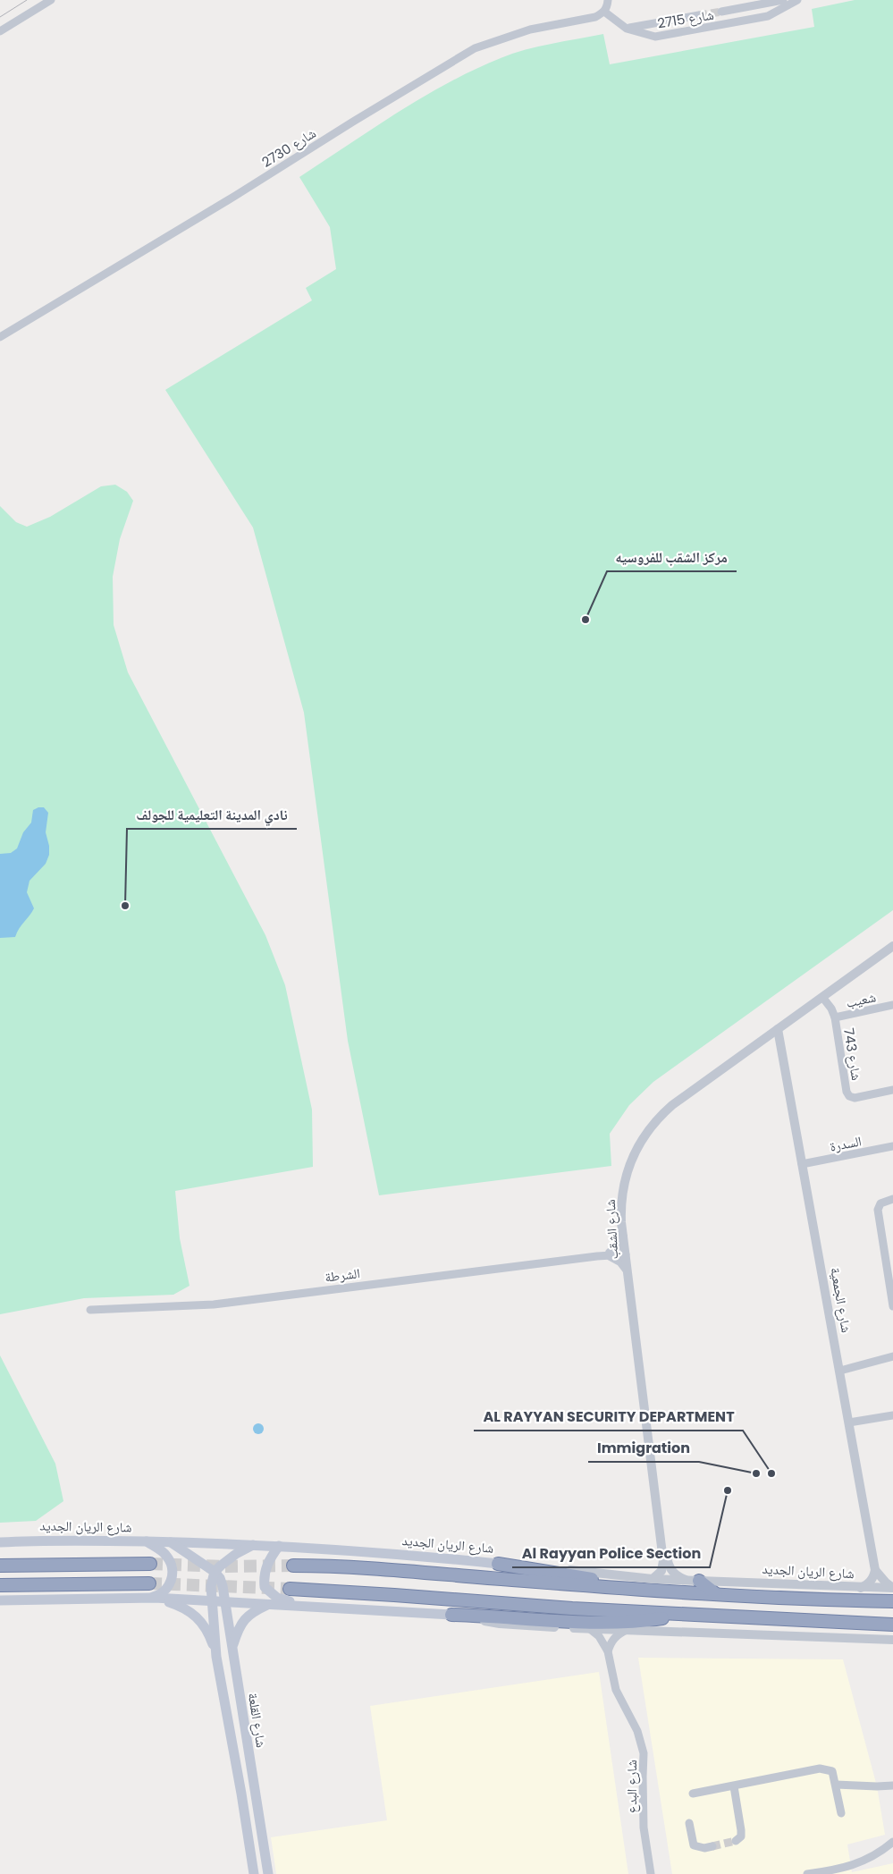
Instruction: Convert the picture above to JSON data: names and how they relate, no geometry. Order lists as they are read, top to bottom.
{
  "streets": {
    "highway": ["شارع الريان الجديد"],
    "main road": ["شارع القلعة"],
    "street": [
      "شارع 2715",
      "شارع 2730",
      "شعيب",
      "شارع 743",
      "السدرة",
      "شارع الشقب",
      "الشرطة",
      "شارع الجمعية",
      "شارع البدع"
    ]
  },
  "crossings": [
    ["شارع 2715", "شارع 2730"],
    ["شعيب", "شارع 743"],
    ["شارع 743", "شارع الشقب"],
    ["السدرة", "شارع الجمعية"],
    ["شارع الشقب", "الشرطة"],
    ["شارع الشقب", "شارع الجمعية"],
    ["شارع الشقب", "شارع الريان الجديد"]
  ],
  "places": [
    "مركز الشقب للفروسيه",
    "نادي المدينة التعليمية للجولف",
    "Immigration",
    "AL RAYYAN SECURITY DEPARTMENT",
    "Al Rayyan Police Section"
  ]
}
